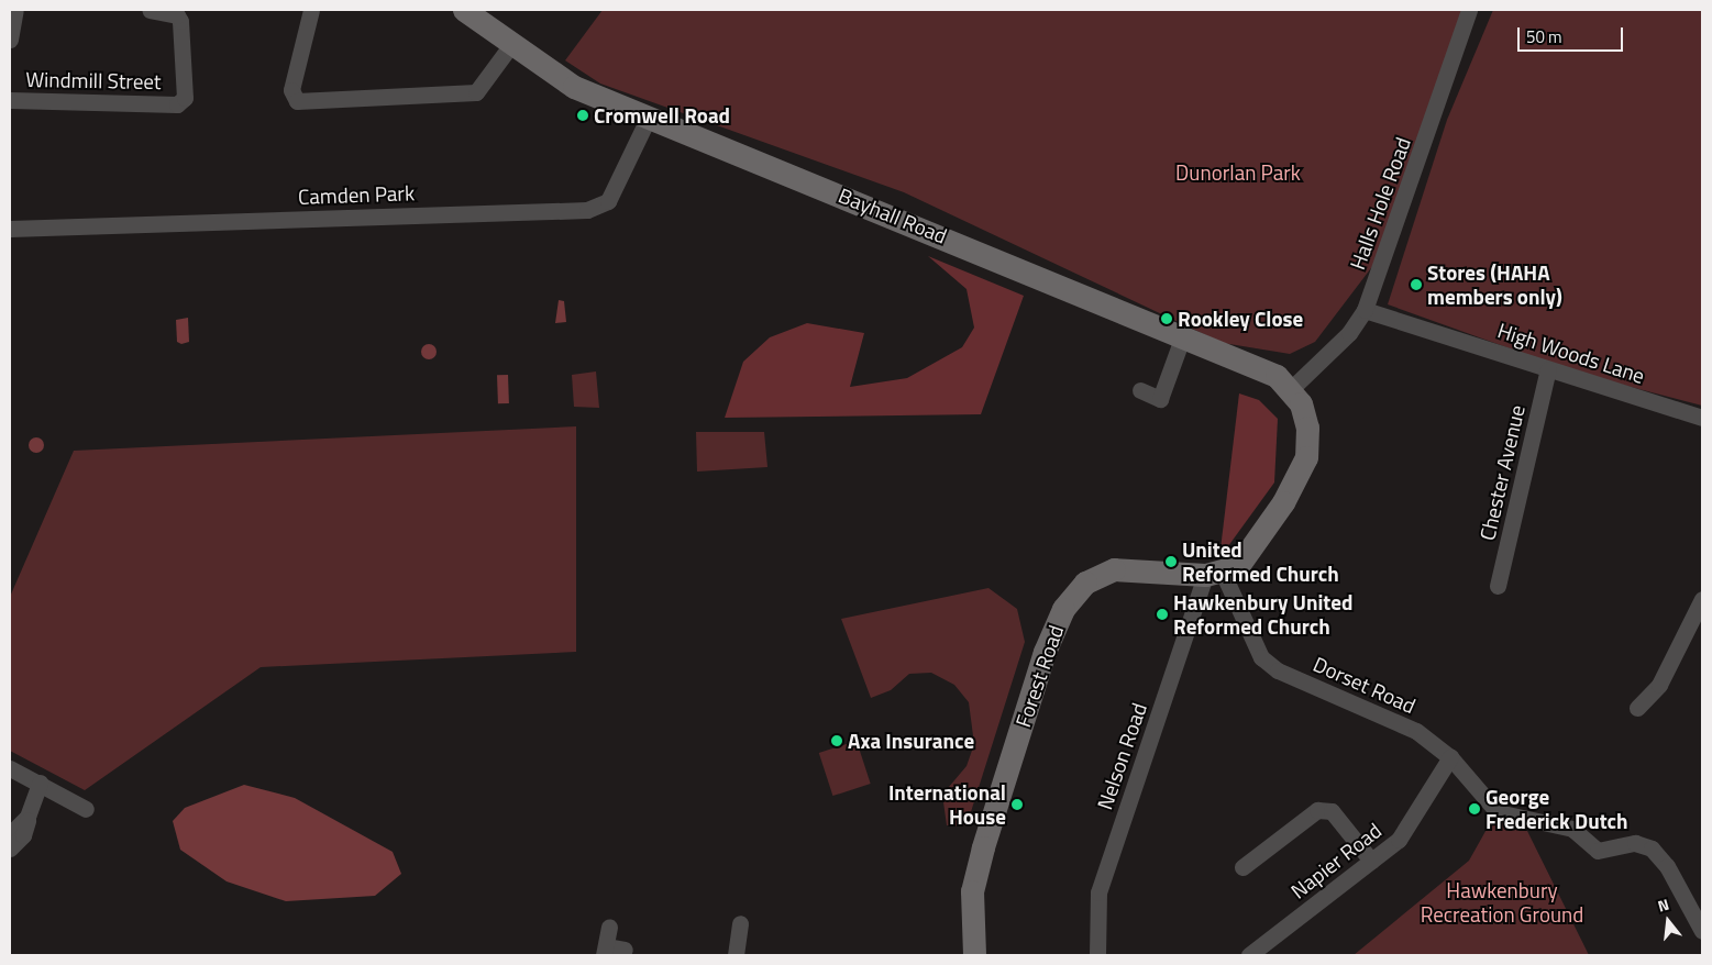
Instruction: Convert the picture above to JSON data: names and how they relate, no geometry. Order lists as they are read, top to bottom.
{
  "streets": {
    "street": [
      "Windmill Street",
      "Camden Park",
      "Halls Hole Road",
      "Bayhall Road",
      "High Woods Lane",
      "Chester Avenue",
      "Forest Road",
      "Dorset Road",
      "Nelson Road",
      "Napier Road"
    ]
  },
  "crossings": [
    ["Camden Park", "Bayhall Road"],
    ["Halls Hole Road", "Bayhall Road"],
    ["Halls Hole Road", "High Woods Lane"],
    ["High Woods Lane", "Chester Avenue"],
    ["Forest Road", "Dorset Road"],
    ["Forest Road", "Nelson Road"],
    ["Dorset Road", "Nelson Road"],
    ["Dorset Road", "Napier Road"]
  ],
  "parks": ["Dunorlan Park", "Hawkenbury Recreation Ground"],
  "places": [
    "Cromwell Road",
    "Stores (HAHA members only)",
    "Rookley Close",
    "United Reformed Church",
    "Hawkenbury United Reformed Church",
    "Axa Insurance",
    "International House",
    "George Frederick Dutch"
  ],
  "scale_bar": "50 m",
  "north": "top"
}
